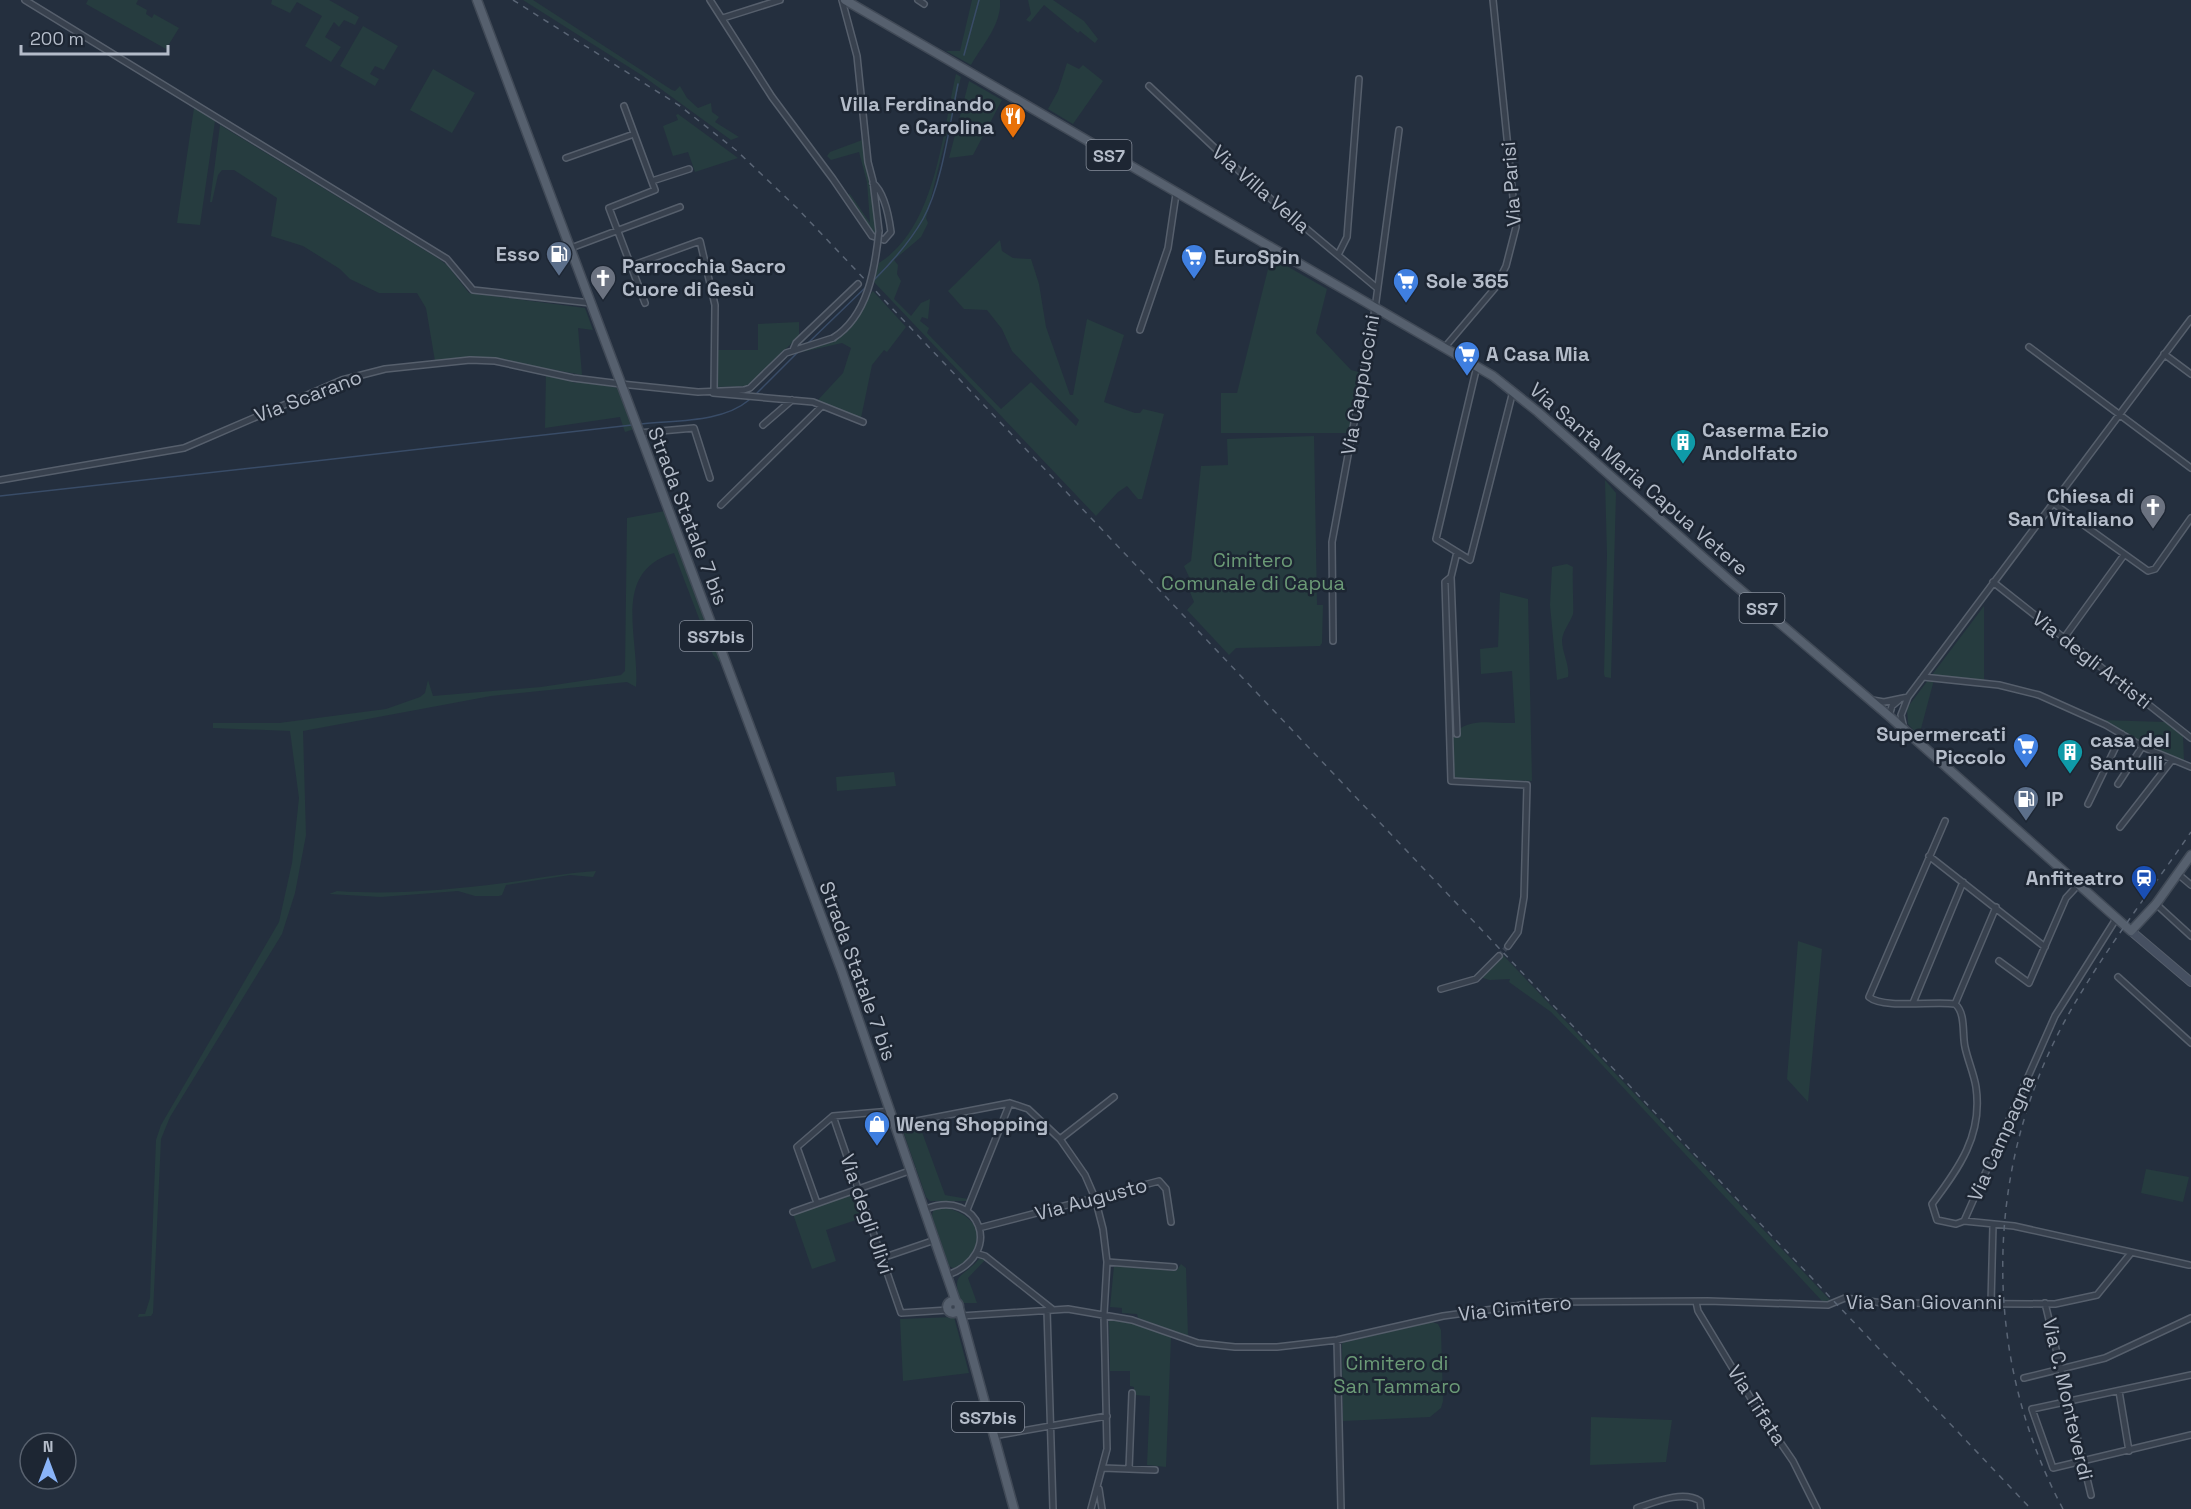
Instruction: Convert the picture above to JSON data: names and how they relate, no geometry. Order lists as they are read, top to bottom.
{
  "streets": {
    "main road": [
      "SS7",
      "Via Santa Maria Capua Vetere",
      "Strada Statale 7 bis",
      "SS7bis"
    ],
    "street": [
      "Via Parisi",
      "Via Villa Vella",
      "Via Cappuccini",
      "Via Scarano",
      "Via degli Artisti",
      "Via Campagna",
      "Via Augusto",
      "Via degli Ulivi",
      "Via San Giovanni",
      "Via Cimitero",
      "Via C. Monteverdi",
      "Via Tifata"
    ]
  },
  "crossings": [
    ["Via Parisi", "Via Santa Maria Capua Vetere"],
    ["Via Villa Vella", "Via Cappuccini"],
    ["Via Cappuccini", "Via Santa Maria Capua Vetere"],
    ["Via Scarano", "Strada Statale 7 bis"],
    ["Via Santa Maria Capua Vetere", "Via Campagna"],
    ["Strada Statale 7 bis", "SS7bis"],
    ["SS7bis", "Via degli Ulivi"],
    ["SS7bis", "Via Cimitero"],
    ["Via Campagna", "Via San Giovanni"],
    ["Via degli Ulivi", "Via Cimitero"],
    ["Via San Giovanni", "Via Cimitero"],
    ["Via San Giovanni", "Via C. Monteverdi"],
    ["Via San Giovanni", "Via Tifata"],
    ["Via Cimitero", "Via Tifata"]
  ],
  "parks": ["Cimitero Comunale di Capua", "Cimitero di San Tammaro"],
  "places": {
    "restaurant": ["Villa Ferdinando e Carolina"],
    "fuel station": ["Esso", "IP"],
    "supermarket": [
      "EuroSpin",
      "Sole 365",
      "A Casa Mia",
      "Supermercati Piccolo"
    ],
    "church": ["Parrocchia Sacro Cuore di Gesù", "Chiesa di San Vitaliano"],
    "building": ["Caserma Ezio Andolfato", "casa del Santulli"],
    "station": ["Anfiteatro"],
    "shop": ["Weng Shopping"]
  },
  "scale_bar": "200 m",
  "north": "top"
}
